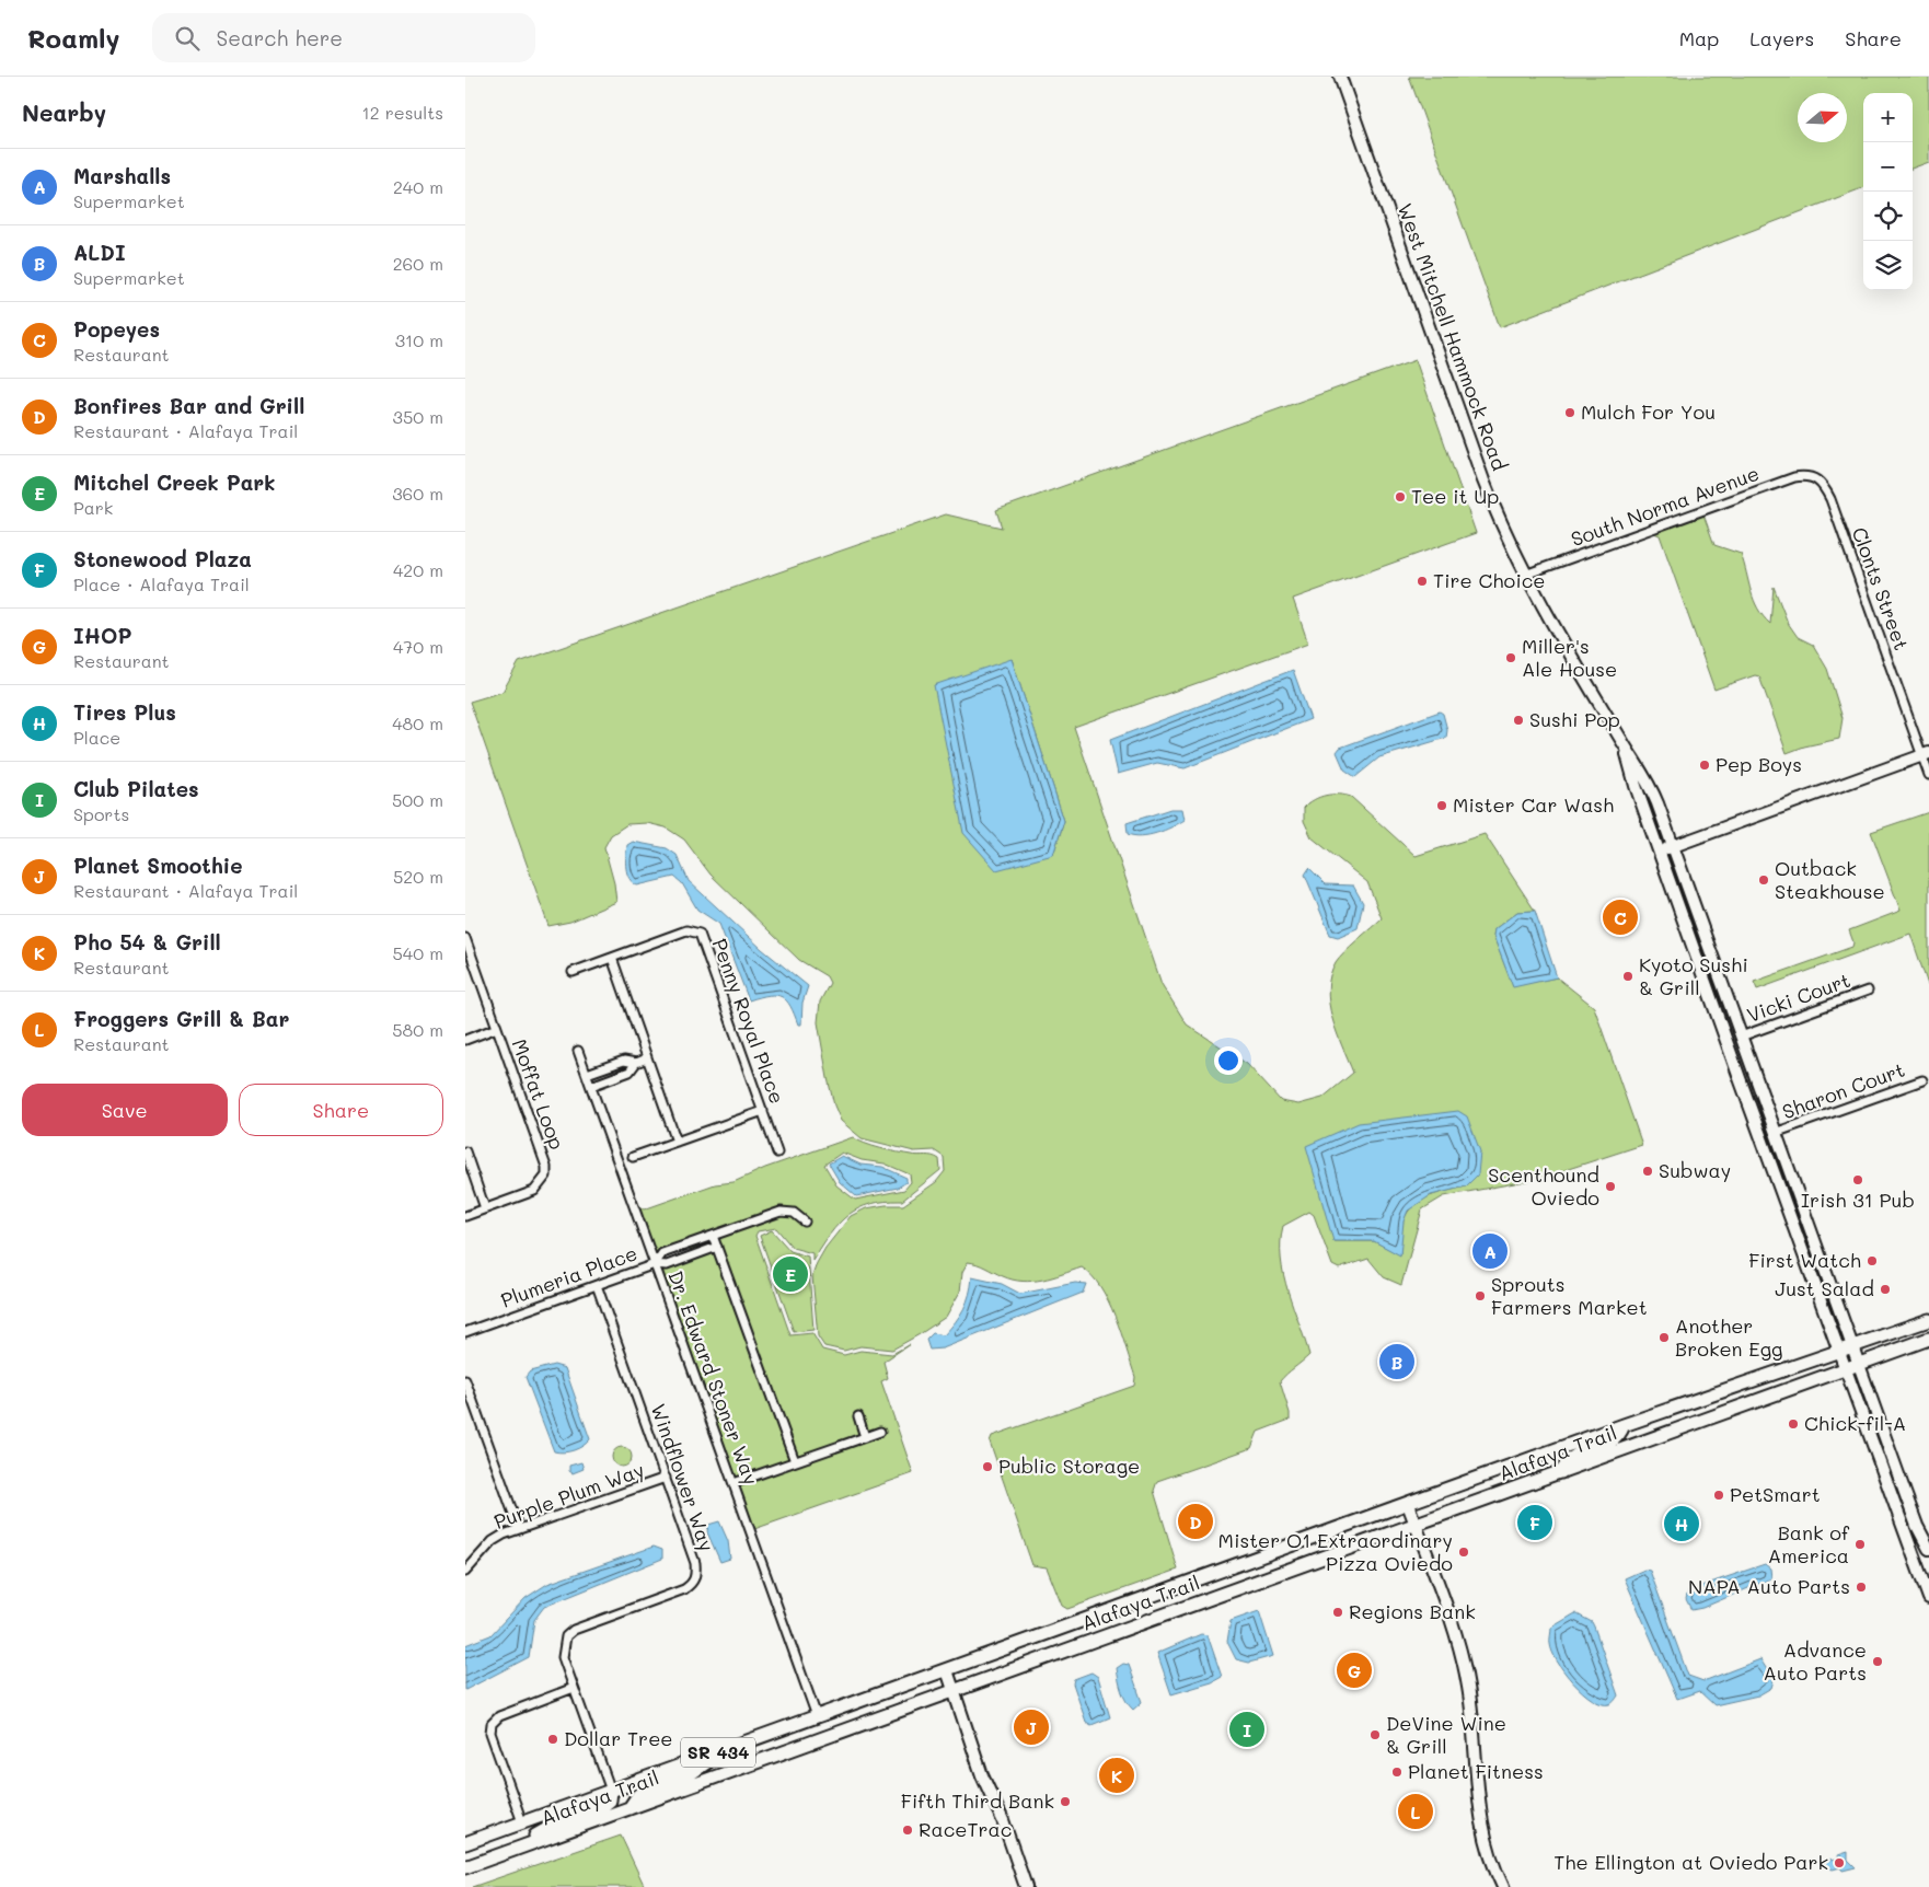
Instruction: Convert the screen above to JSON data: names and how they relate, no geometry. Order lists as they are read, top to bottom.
{
  "streets": {
    "main road": ["West Mitchell Hammock Road", "Alafaya Trail", "SR 434"],
    "street": [
      "South Norma Avenue",
      "Clonts Street",
      "Vicki Court",
      "Penny Royal Place",
      "Sharon Court",
      "Moffat Loop",
      "Plumeria Place",
      "Dr. Edward Stoner Way",
      "Windflower Way",
      "Purple Plum Way"
    ]
  },
  "crossings": [
    ["West Mitchell Hammock Road", "South Norma Avenue"],
    ["West Mitchell Hammock Road", "Vicki Court"],
    ["West Mitchell Hammock Road", "Sharon Court"],
    ["West Mitchell Hammock Road", "Alafaya Trail"],
    ["West Mitchell Hammock Road", "SR 434"],
    ["South Norma Avenue", "Clonts Street"],
    ["Plumeria Place", "Dr. Edward Stoner Way"],
    ["Plumeria Place", "Windflower Way"],
    ["Dr. Edward Stoner Way", "Alafaya Trail"],
    ["Alafaya Trail", "Windflower Way"],
    ["Alafaya Trail", "SR 434"],
    ["Windflower Way", "Purple Plum Way"]
  ],
  "places": [
    "Mulch For You",
    "Tee it Up",
    "Tire Choice",
    "Miller's Ale House",
    "Sushi Pop",
    "Pep Boys",
    "Mister Car Wash",
    "Outback Steakhouse",
    "Kyoto Sushi & Grill",
    "Subway",
    "Irish 31 Pub",
    "Scenthound Oviedo",
    "First Watch",
    "Just Salad",
    "Sprouts Farmers Market",
    "Another Broken Egg",
    "Chick-fil-A",
    "Public Storage",
    "PetSmart",
    "Bank of America",
    "Mister O1 Extraordinary Pizza Oviedo",
    "NAPA Auto Parts",
    "Regions Bank",
    "Advance Auto Parts",
    "DeVine Wine & Grill",
    "Dollar Tree",
    "Planet Fitness",
    "Fifth Third Bank",
    "RaceTrac",
    "The Ellington at Oviedo Park"
  ],
  "north": "right",
  "page": {
    "header": "Roamly",
    "search": "Search here",
    "nav": ["Map", "Layers", "Share"],
    "heading": ["Nearby", "12 results"],
    "map_buttons": ["+", "−"],
    "list": [
      {
        "mark": "A",
        "name": "Marshalls",
        "note": "Supermarket",
        "value": "240 m"
      },
      {
        "mark": "B",
        "name": "ALDI",
        "note": "Supermarket",
        "value": "260 m"
      },
      {
        "mark": "C",
        "name": "Popeyes",
        "note": "Restaurant",
        "value": "310 m"
      },
      {
        "mark": "D",
        "name": "Bonfires Bar and Grill",
        "note": "Restaurant · Alafaya Trail",
        "value": "350 m"
      },
      {
        "mark": "E",
        "name": "Mitchel Creek Park",
        "note": "Park",
        "value": "360 m"
      },
      {
        "mark": "F",
        "name": "Stonewood Plaza",
        "note": "Place · Alafaya Trail",
        "value": "420 m"
      },
      {
        "mark": "G",
        "name": "IHOP",
        "note": "Restaurant",
        "value": "470 m"
      },
      {
        "mark": "H",
        "name": "Tires Plus",
        "note": "Place",
        "value": "480 m"
      },
      {
        "mark": "I",
        "name": "Club Pilates",
        "note": "Sports",
        "value": "500 m"
      },
      {
        "mark": "J",
        "name": "Planet Smoothie",
        "note": "Restaurant · Alafaya Trail",
        "value": "520 m"
      },
      {
        "mark": "K",
        "name": "Pho 54 & Grill",
        "note": "Restaurant",
        "value": "540 m"
      },
      {
        "mark": "L",
        "name": "Froggers Grill & Bar",
        "note": "Restaurant",
        "value": "580 m"
      }
    ],
    "pins": [
      "C",
      "A",
      "E",
      "B",
      "D",
      "F",
      "H",
      "G",
      "J",
      "I",
      "K",
      "L"
    ],
    "buttons": ["Save", "Share"]
  }
}
